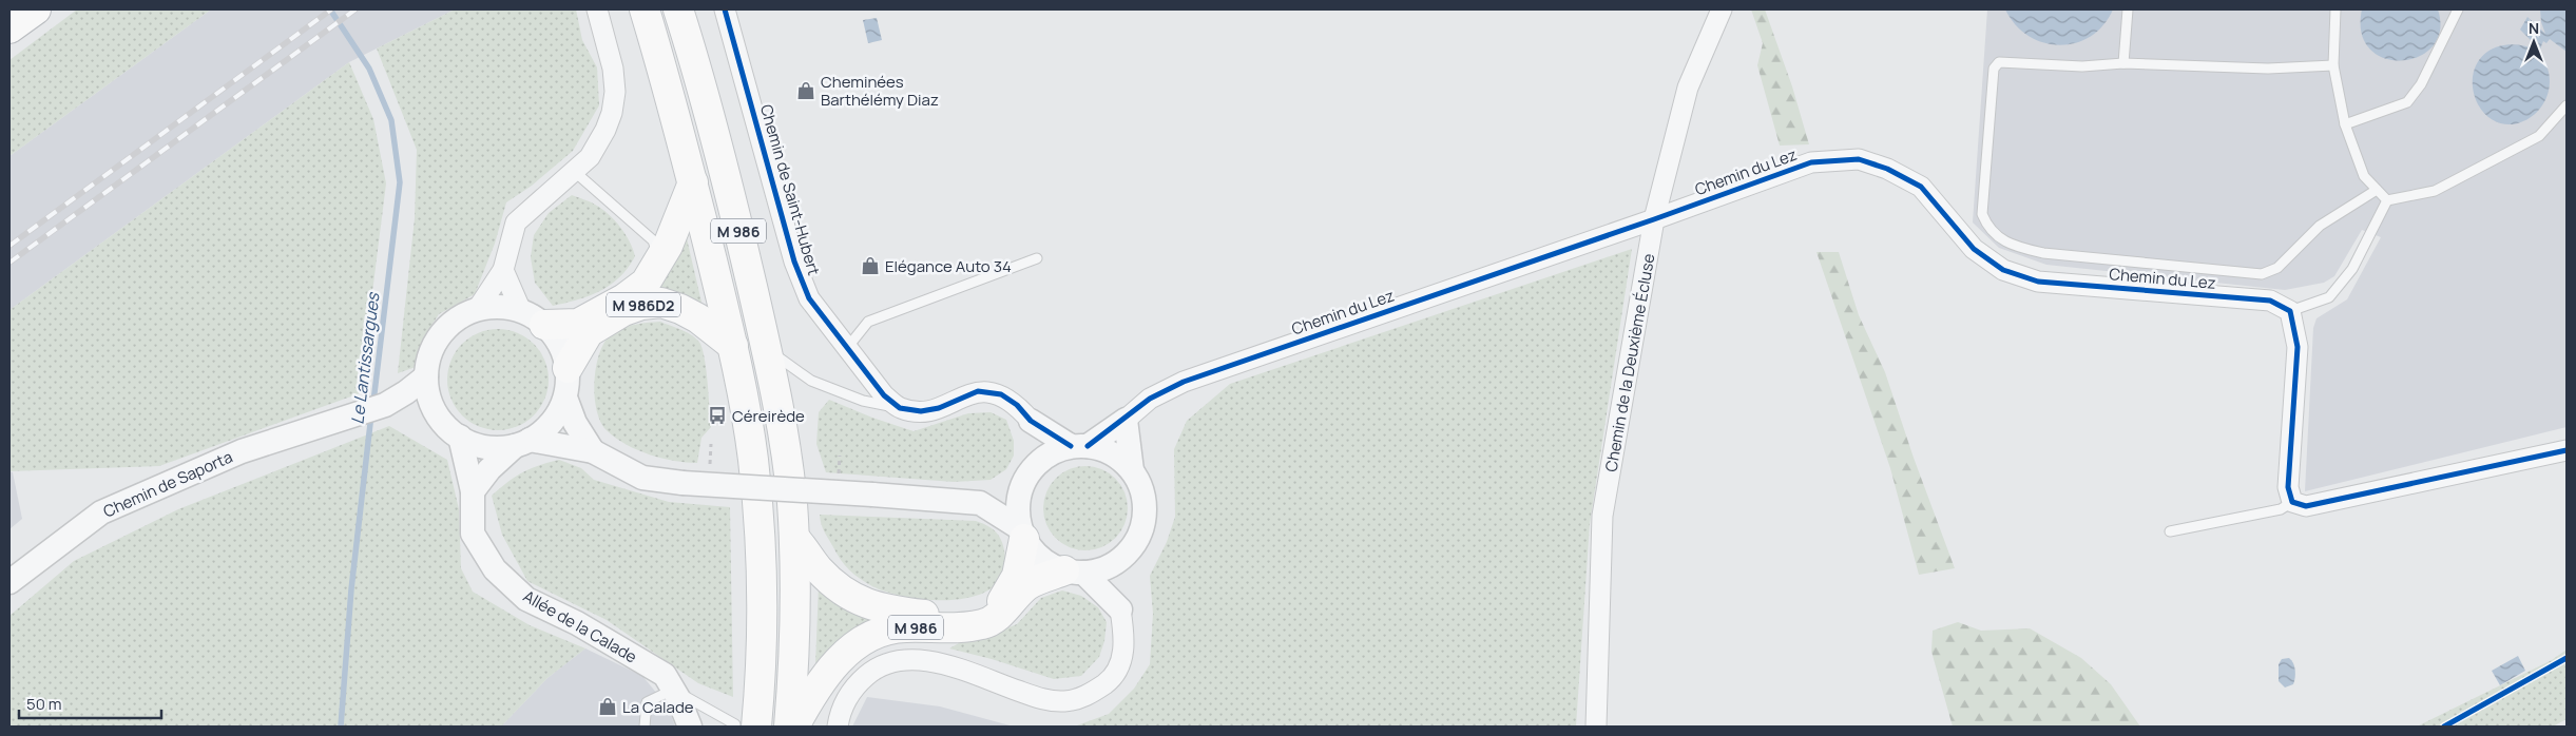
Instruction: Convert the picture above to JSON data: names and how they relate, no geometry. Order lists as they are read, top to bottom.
{
  "streets": {
    "main road": ["M 986", "M 986D2"],
    "street": [
      "Chemin du Lez",
      "Chemin de Saint-Hubert",
      "Chemin de la Deuxième Écluse",
      "Chemin de Saporta",
      "Allée de la Calade"
    ]
  },
  "crossings": [
    ["Chemin du Lez", "M 986"],
    ["Chemin du Lez", "Chemin de la Deuxième Écluse"],
    ["M 986", "M 986D2"],
    ["M 986D2", "Allée de la Calade"]
  ],
  "water": ["Le Lantissargues"],
  "places": {
    "shop": ["Cheminées Barthélémy Diaz", "Elégance Auto 34", "La Calade"],
    "bus stop": ["Céreirède"]
  },
  "scale_bar": "50 m",
  "north": "top"
}
